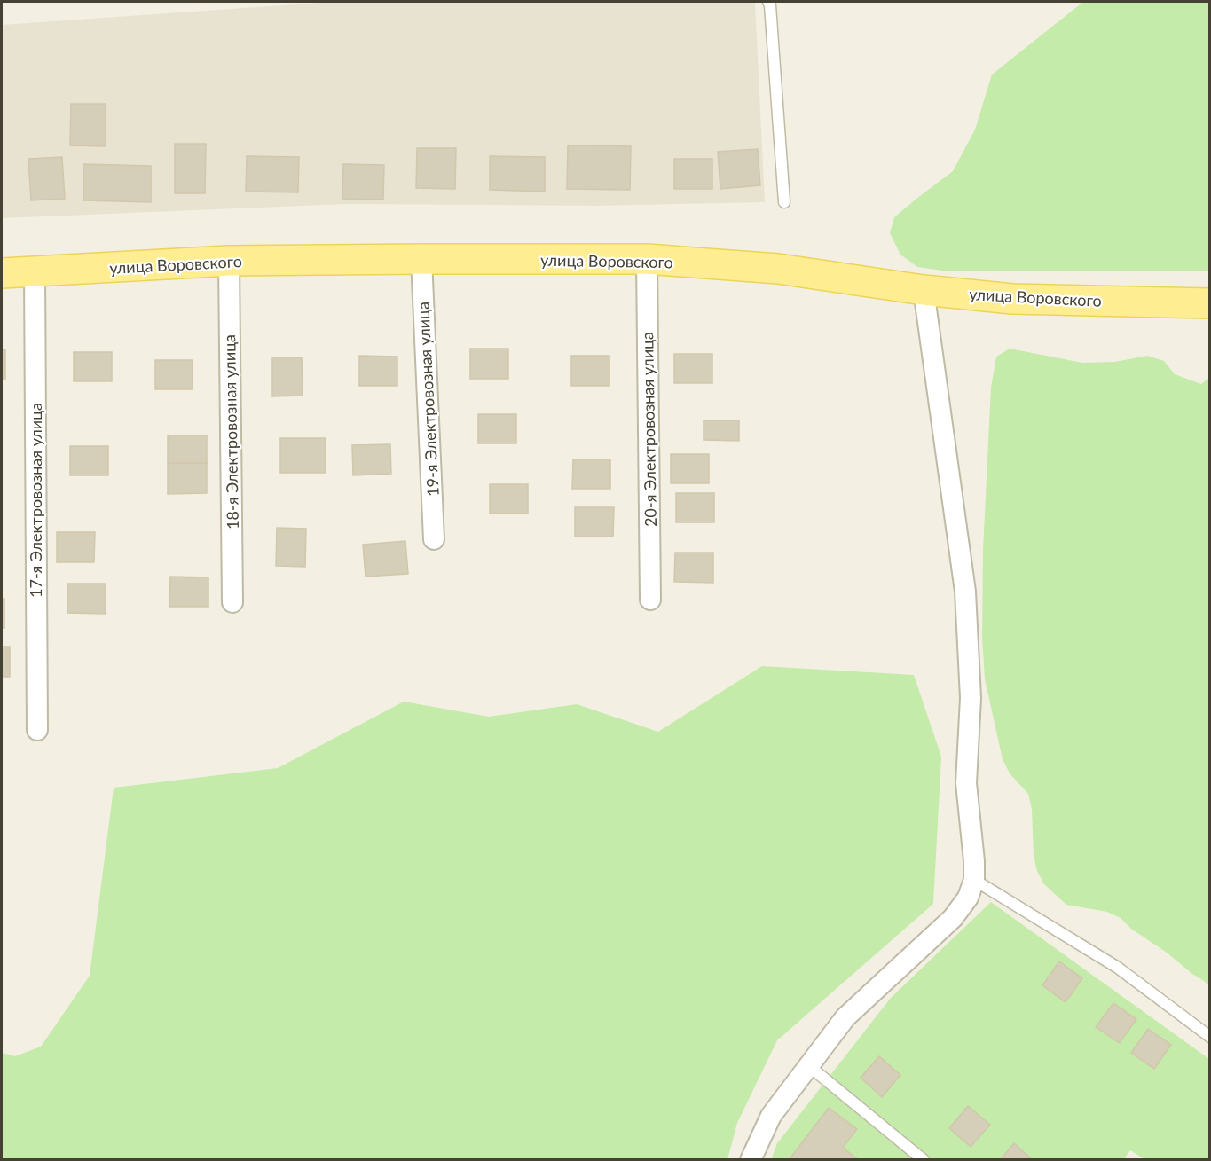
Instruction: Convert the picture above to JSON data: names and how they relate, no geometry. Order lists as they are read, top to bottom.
{
  "streets": {
    "main road": ["улица Воровского"],
    "street": [
      "19-я Электровозная улица",
      "20-я Электровозная улица",
      "18-я Электровозная улица",
      "17-я Электровозная улица"
    ]
  },
  "crossings": [
    ["улица Воровского", "19-я Электровозная улица"],
    ["улица Воровского", "20-я Электровозная улица"],
    ["улица Воровского", "18-я Электровозная улица"],
    ["улица Воровского", "17-я Электровозная улица"]
  ]
}
